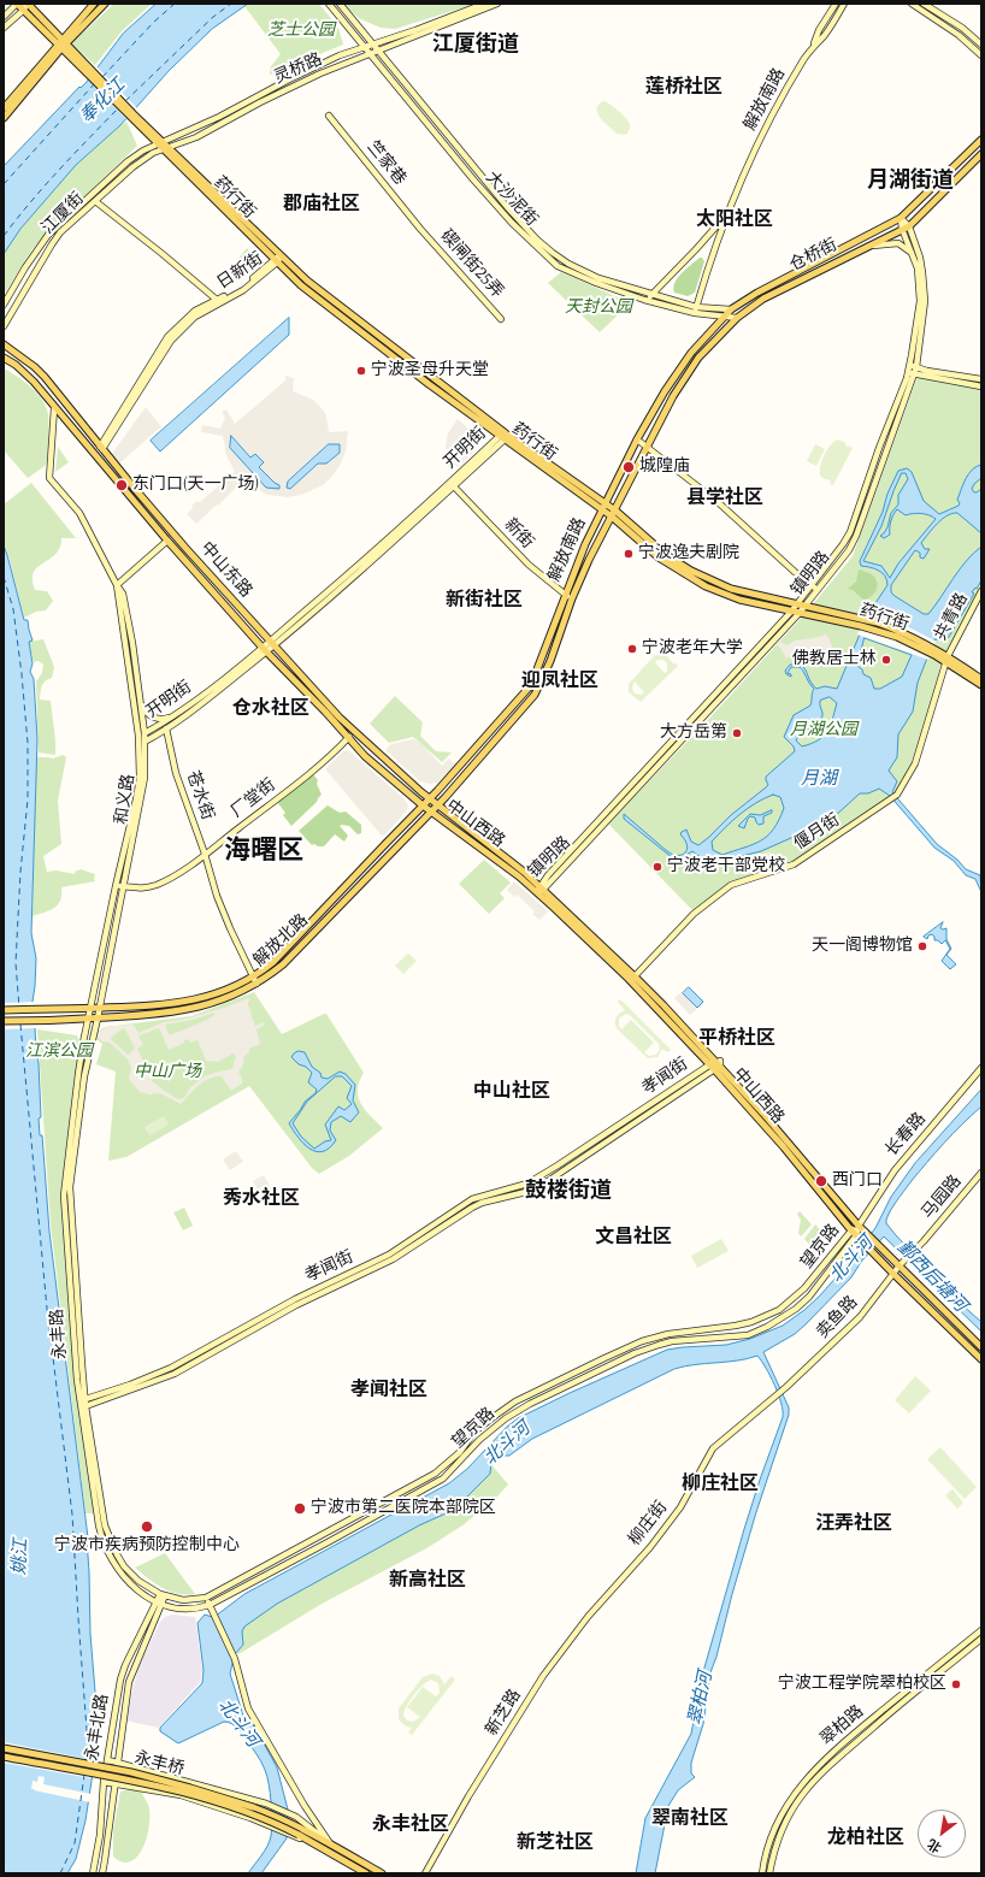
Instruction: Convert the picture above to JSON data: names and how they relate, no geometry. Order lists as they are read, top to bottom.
{
  "streets": {
    "main road": [
      "灵桥路",
      "解放南路",
      "竺家巷",
      "药行街",
      "大沙泥街",
      "江厦街",
      "仓桥街",
      "碶闸街25弄",
      "日新街",
      "开明街",
      "新街",
      "中山东路",
      "镇明路",
      "共青路",
      "苍水街",
      "和义路",
      "厂堂街",
      "中山西路",
      "偃月街",
      "解放北路",
      "孝闻街",
      "长春路",
      "马园路",
      "望京路",
      "卖鱼路",
      "永丰路",
      "柳庄街",
      "新芝路",
      "翠柏路",
      "永丰北路",
      "永丰桥"
    ]
  },
  "crossings": [
    ["灵桥路", "药行街"],
    ["灵桥路", "大沙泥街"],
    ["灵桥路", "江厦街"],
    ["解放南路", "药行街"],
    ["解放南路", "大沙泥街"],
    ["解放南路", "仓桥街"],
    ["解放南路", "新街"],
    ["解放南路", "中山东路"],
    ["解放南路", "中山西路"],
    ["解放南路", "解放北路"],
    ["竺家巷", "碶闸街25弄"],
    ["药行街", "江厦街"],
    ["药行街", "日新街"],
    ["药行街", "开明街"],
    ["药行街", "镇明路"],
    ["药行街", "共青路"],
    ["药行街", "偃月街"],
    ["大沙泥街", "仓桥街"],
    ["仓桥街", "镇明路"],
    ["日新街", "中山东路"],
    ["开明街", "新街"],
    ["开明街", "中山东路"],
    ["开明街", "苍水街"],
    ["开明街", "和义路"],
    ["中山东路", "和义路"],
    ["中山东路", "厂堂街"],
    ["中山东路", "中山西路"],
    ["中山东路", "解放北路"],
    ["镇明路", "中山西路"],
    ["共青路", "偃月街"],
    ["苍水街", "厂堂街"],
    ["苍水街", "解放北路"],
    ["和义路", "厂堂街"],
    ["和义路", "解放北路"],
    ["和义路", "永丰路"],
    ["中山西路", "偃月街"],
    ["中山西路", "解放北路"],
    ["中山西路", "孝闻街"],
    ["中山西路", "长春路"],
    ["中山西路", "马园路"],
    ["中山西路", "望京路"],
    ["中山西路", "卖鱼路"],
    ["解放北路", "永丰路"],
    ["孝闻街", "永丰路"],
    ["长春路", "望京路"],
    ["马园路", "卖鱼路"],
    ["望京路", "永丰路"],
    ["卖鱼路", "柳庄街"],
    ["永丰路", "永丰北路"],
    ["柳庄街", "新芝路"]
  ],
  "districts": [
    "江厦街道",
    "莲桥社区",
    "月湖街道",
    "郡庙社区",
    "太阳社区",
    "县学社区",
    "新街社区",
    "迎凤社区",
    "仓水社区",
    "海曙区",
    "平桥社区",
    "中山社区",
    "鼓楼街道",
    "秀水社区",
    "文昌社区",
    "孝闻社区",
    "柳庄社区",
    "汪弄社区",
    "新高社区",
    "翠南社区",
    "永丰社区",
    "龙柏社区",
    "新芝社区"
  ],
  "water": [
    "奉化江",
    "月湖",
    "北斗河",
    "鄞西后塘河",
    "姚江",
    "翠柏河"
  ],
  "parks": [
    "芝士公园",
    "天封公园",
    "月湖公园",
    "江滨公园",
    "中山广场"
  ],
  "places": [
    "宁波圣母升天堂",
    "城隍庙",
    "东门口(天一广场)",
    "宁波逸夫剧院",
    "宁波老年大学",
    "佛教居士林",
    "大方岳第",
    "宁波老干部党校",
    "天一阁博物馆",
    "西门口",
    "宁波市第二医院本部院区",
    "宁波市疾病预防控制中心",
    "宁波工程学院翠柏校区"
  ],
  "north": "bottom left"
}
